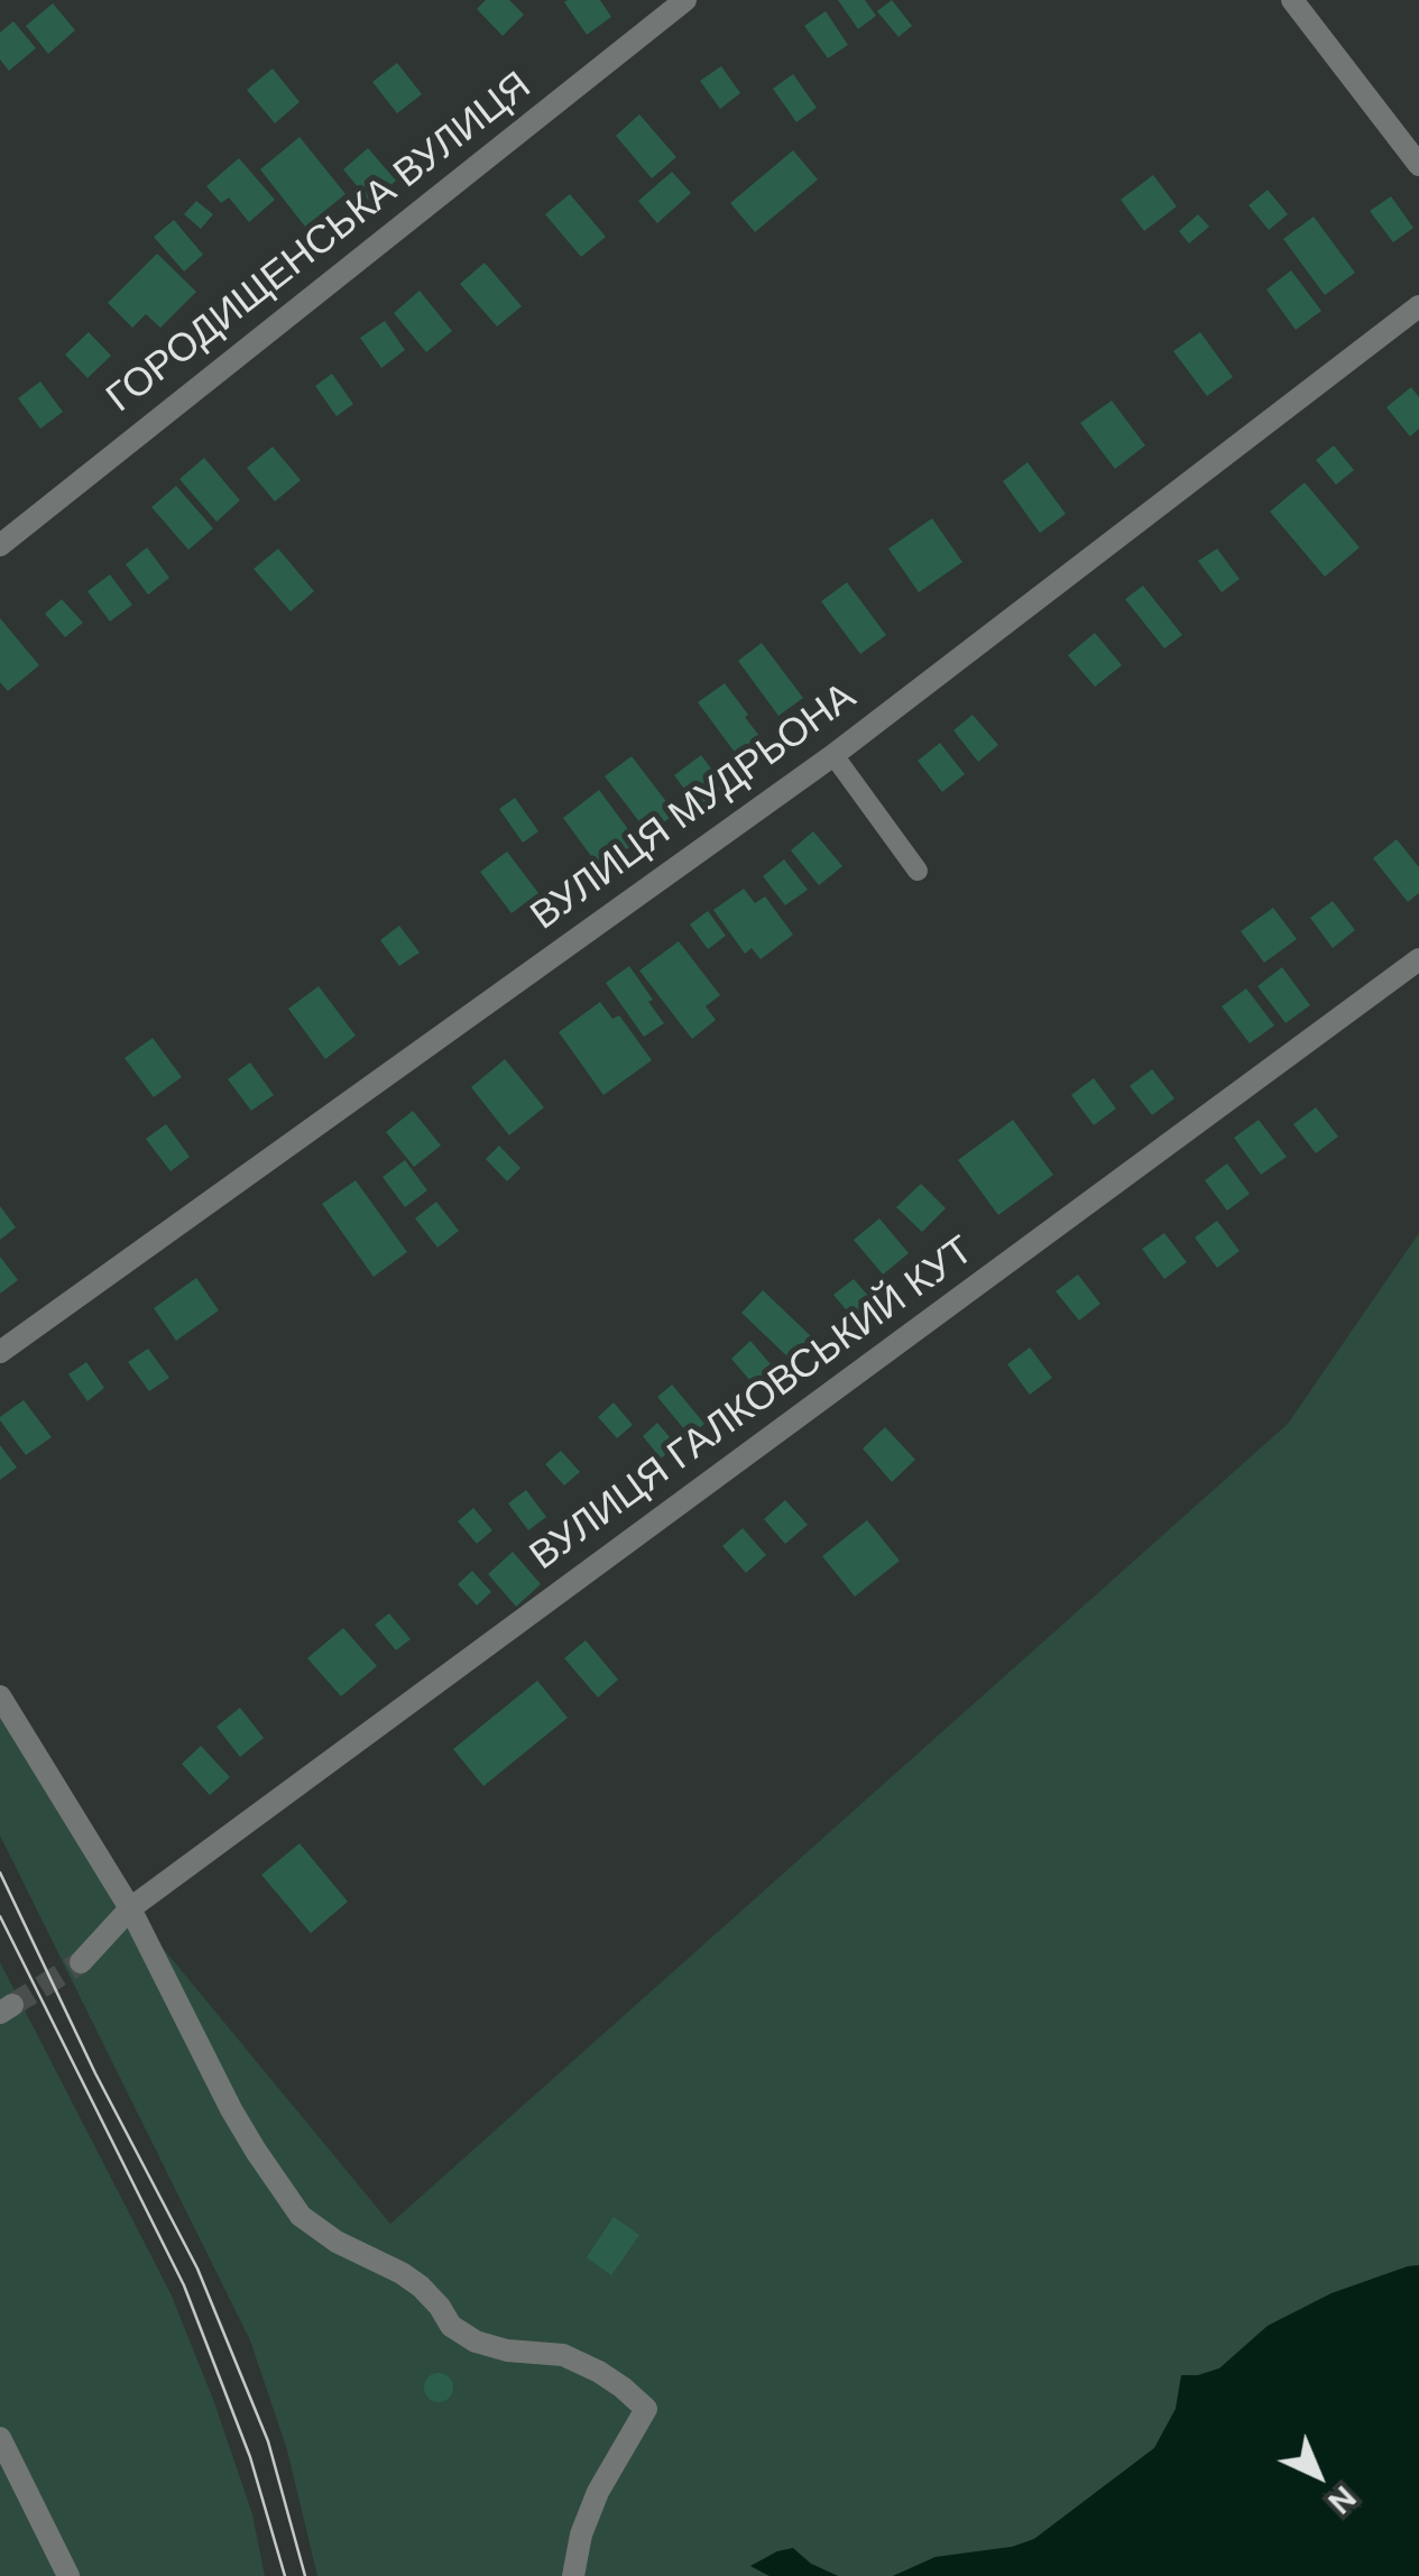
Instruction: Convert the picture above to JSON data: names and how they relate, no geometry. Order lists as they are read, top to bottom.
{
  "streets": {
    "street": ["ГОРОДИЩЕНСЬКА ВУЛИЦЯ", "ВУЛИЦЯ МУДРЬОНА", "ВУЛИЦЯ ГАЛКОВСЬКИЙ КУТ"]
  },
  "north": "bottom right"
}
